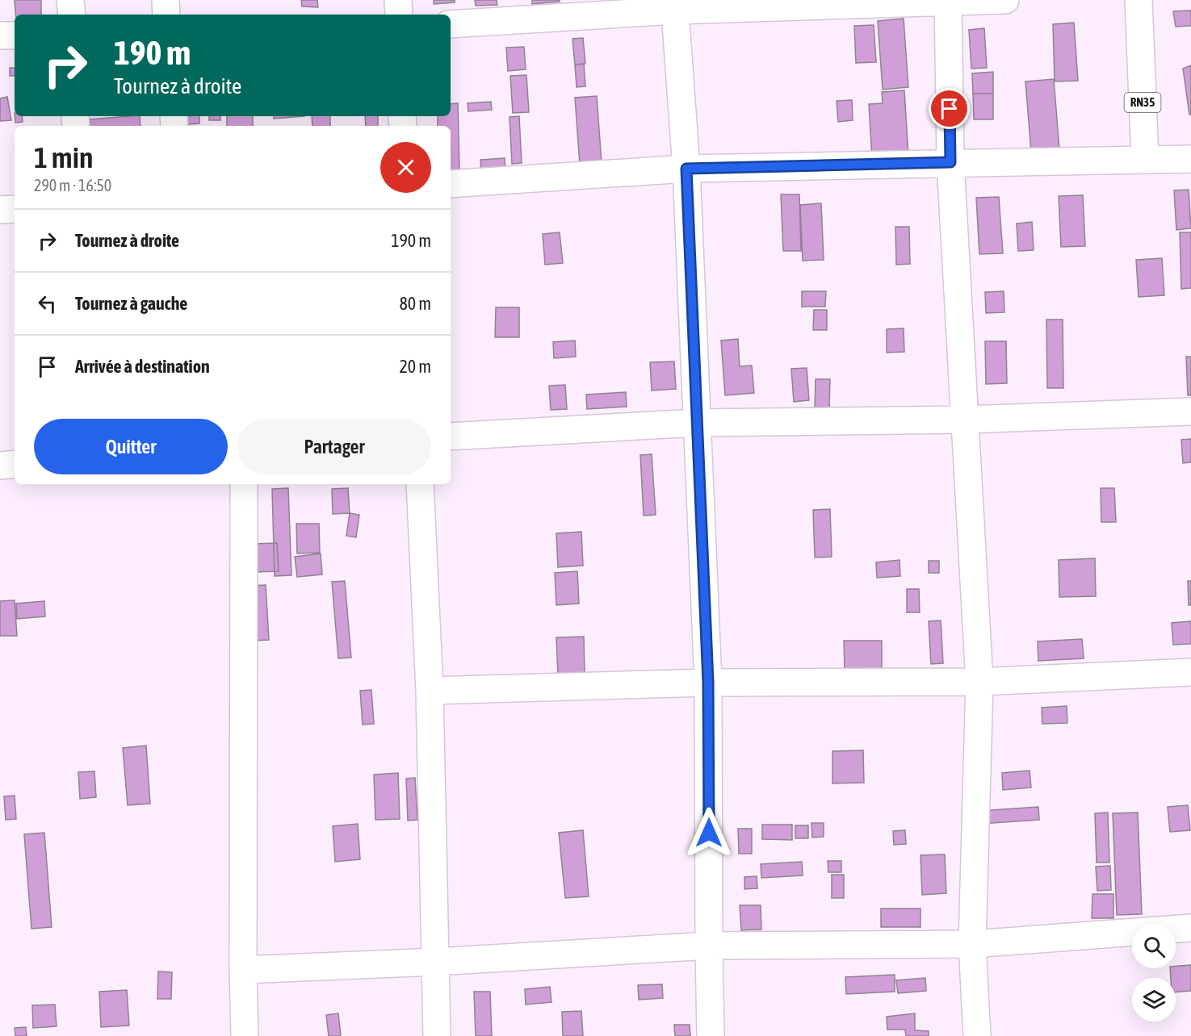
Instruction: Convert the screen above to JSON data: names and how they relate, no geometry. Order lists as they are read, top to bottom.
{
  "streets": {
    "street": ["RN35"]
  },
  "page": {
    "turn": ["190 m", "Tournez à droite"],
    "heading": ["1 min", "290 m · 16:50"],
    "list": [
      {
        "name": "Tournez à droite",
        "value": "190 m"
      },
      {
        "name": "Tournez à gauche",
        "value": "80 m"
      },
      {
        "name": "Arrivée à destination",
        "value": "20 m"
      }
    ],
    "buttons": ["Quitter", "Partager"]
  }
}
